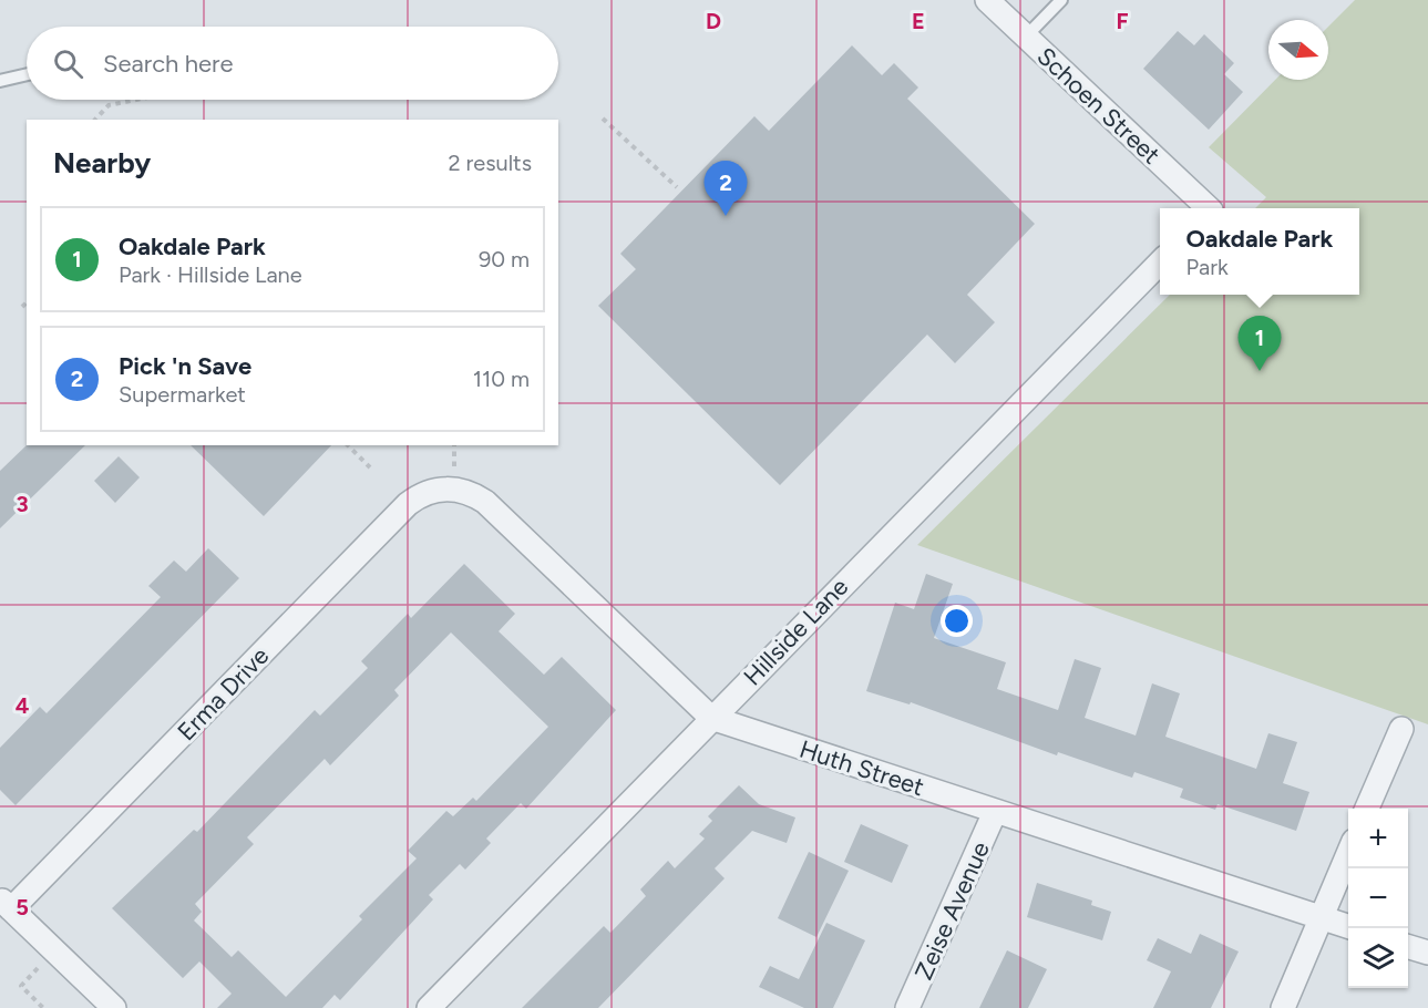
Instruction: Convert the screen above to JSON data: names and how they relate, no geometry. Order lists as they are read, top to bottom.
{
  "streets": {
    "street": [
      "Schoen Street",
      "Hillside Lane",
      "Erma Drive",
      "Huth Street",
      "Zeise Avenue"
    ]
  },
  "crossings": [
    ["Hillside Lane", "Huth Street"],
    ["Erma Drive", "Huth Street"],
    ["Huth Street", "Zeise Avenue"]
  ],
  "north": "right",
  "page": {
    "search": "Search here",
    "heading": ["Nearby", "2 results"],
    "pins": ["2", "1"],
    "list": [
      {
        "mark": "1",
        "name": "Oakdale Park",
        "note": "Park · Hillside Lane",
        "value": "90 m"
      },
      {
        "mark": "2",
        "name": "Pick 'n Save",
        "note": "Supermarket",
        "value": "110 m"
      }
    ],
    "popup": ["Oakdale Park", "Park"],
    "map_buttons": ["+", "−"]
  },
  "grid": {
    "columns": ["D", "E", "F"],
    "rows": ["3", "4", "5"]
  }
}
